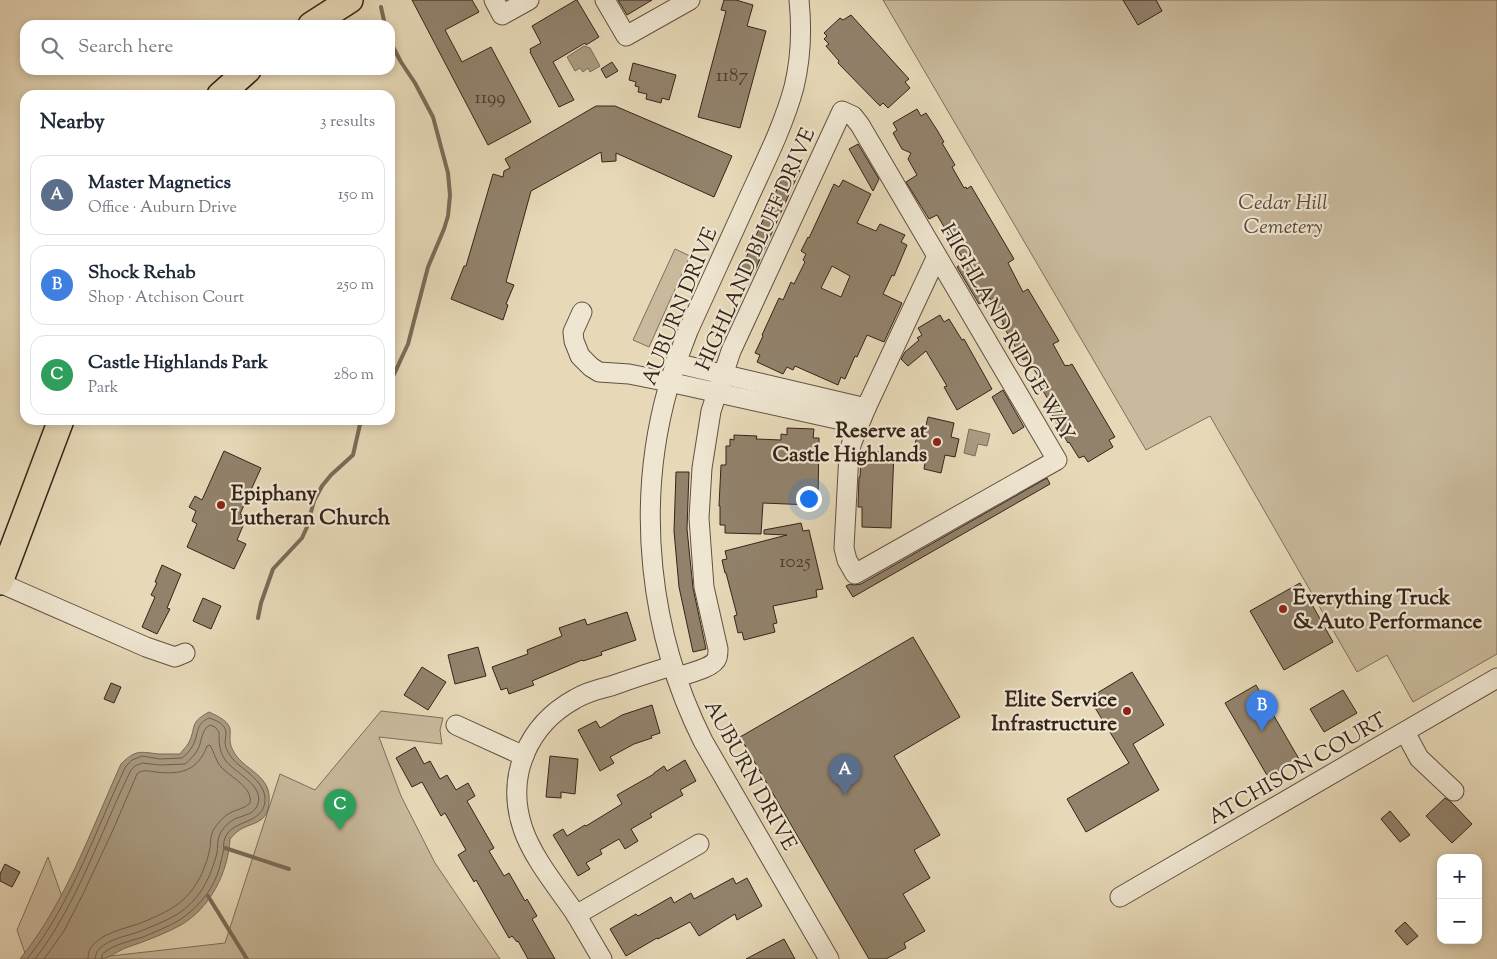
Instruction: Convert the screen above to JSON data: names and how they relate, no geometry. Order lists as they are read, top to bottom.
{
  "streets": {
    "street": [
      "HIGHLAND BLUFF DRIVE",
      "AUBURN DRIVE",
      "HIGHLAND RIDGE WAY",
      "ATCHISON COURT"
    ]
  },
  "crossings": [
    ["HIGHLAND BLUFF DRIVE", "AUBURN DRIVE"],
    ["HIGHLAND BLUFF DRIVE", "HIGHLAND RIDGE WAY"]
  ],
  "parks": ["Cedar Hill Cemetery"],
  "places": [
    "Reserve at Castle Highlands",
    "Epiphany Lutheran Church",
    "Everything Truck & Auto Performance",
    "Elite Service Infrastructure"
  ],
  "house_numbers": ["1187", "1199", "1025"],
  "page": {
    "search": "Search here",
    "heading": ["Nearby", "3 results"],
    "list": [
      {
        "mark": "A",
        "name": "Master Magnetics",
        "note": "Office · Auburn Drive",
        "value": "150 m"
      },
      {
        "mark": "B",
        "name": "Shock Rehab",
        "note": "Shop · Atchison Court",
        "value": "250 m"
      },
      {
        "mark": "C",
        "name": "Castle Highlands Park",
        "note": "Park",
        "value": "280 m"
      }
    ],
    "pins": ["B", "A", "C"],
    "map_buttons": ["+", "−"]
  }
}
